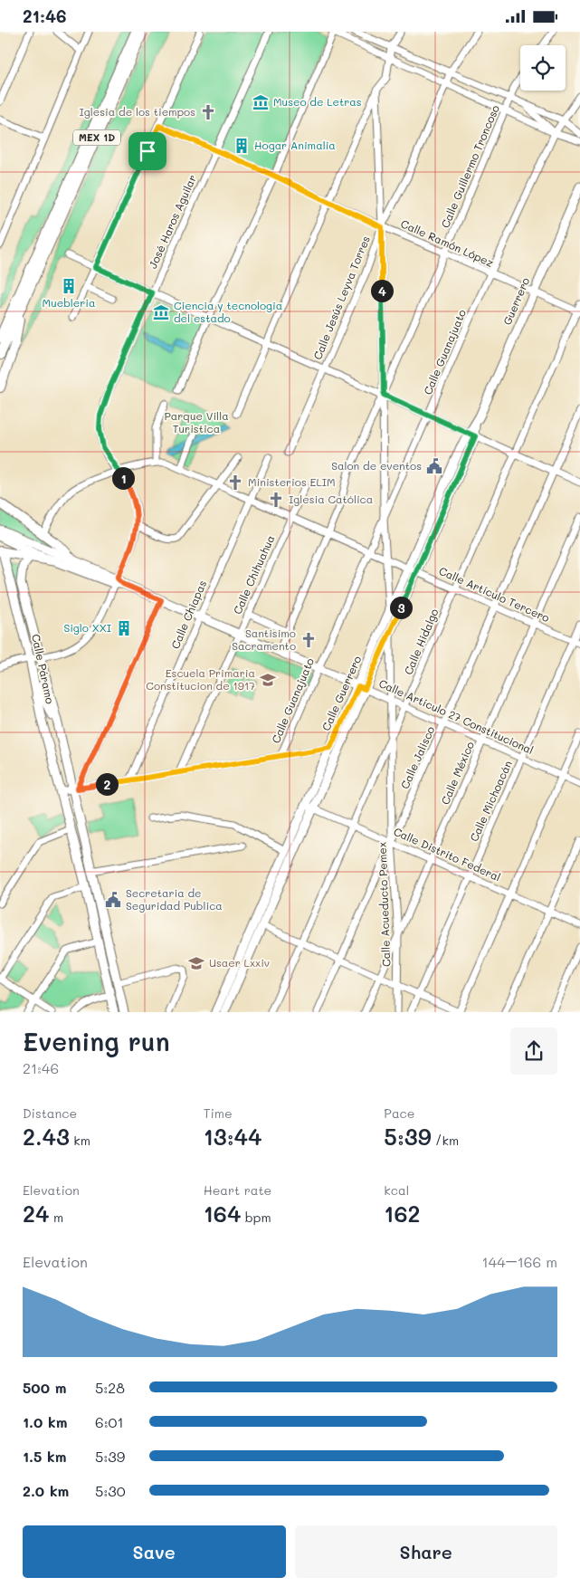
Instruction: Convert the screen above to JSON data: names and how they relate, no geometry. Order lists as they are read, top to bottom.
{
  "streets": {
    "highway": ["MEX 1D"],
    "main road": [
      "Guerrero",
      "Calle Páramo",
      "Calle Guerrero",
      "Calle Artículo 27 Constitucional"
    ],
    "street": [
      "Calle Guillermo Troncoso",
      "José Haros Aguilar",
      "Calle Ramón López",
      "Calle Jesús Leyva Torres",
      "Calle Guanajuato",
      "Calle Chihuahua",
      "Calle Artículo Tercero",
      "Calle Chiapas",
      "Calle Hidalgo",
      "Calle Jalisco",
      "Calle México",
      "Calle Michoacán",
      "Calle Distrito Federal",
      "Calle Acueducto Pemex"
    ]
  },
  "crossings": [
    ["Calle Guillermo Troncoso", "Calle Ramón López"],
    ["Calle Guillermo Troncoso", "Calle Artículo Tercero"],
    ["Calle Guillermo Troncoso", "Calle Artículo 27 Constitucional"],
    ["José Haros Aguilar", "Calle Ramón López"],
    ["José Haros Aguilar", "Calle Artículo Tercero"],
    ["José Haros Aguilar", "Calle Páramo"],
    ["José Haros Aguilar", "Calle Artículo 27 Constitucional"],
    ["Calle Ramón López", "Calle Jesús Leyva Torres"],
    ["Calle Ramón López", "Guerrero"],
    ["Calle Ramón López", "Calle Guanajuato"],
    ["Calle Ramón López", "Calle Hidalgo"],
    ["Guerrero", "Calle Guerrero"],
    ["Calle Guanajuato", "Calle Artículo Tercero"],
    ["Calle Guanajuato", "Calle Artículo 27 Constitucional"],
    ["Calle Chihuahua", "Calle Artículo Tercero"],
    ["Calle Chihuahua", "Calle Artículo 27 Constitucional"],
    ["Calle Artículo Tercero", "Calle Chiapas"],
    ["Calle Artículo Tercero", "Calle Hidalgo"],
    ["Calle Artículo Tercero", "Calle Guerrero"],
    ["Calle Artículo Tercero", "Calle Jalisco"],
    ["Calle Artículo Tercero", "Calle México"],
    ["Calle Artículo Tercero", "Calle Michoacán"],
    ["Calle Chiapas", "Calle Artículo 27 Constitucional"],
    ["Calle Hidalgo", "Calle Artículo 27 Constitucional"],
    ["Calle Hidalgo", "Calle Distrito Federal"],
    ["Calle Hidalgo", "Calle Acueducto Pemex"],
    ["Calle Guerrero", "Calle Artículo 27 Constitucional"],
    ["Calle Guerrero", "Calle Distrito Federal"],
    ["Calle Guerrero", "Calle Acueducto Pemex"],
    ["Calle Artículo 27 Constitucional", "Calle Jalisco"],
    ["Calle Artículo 27 Constitucional", "Calle México"],
    ["Calle Artículo 27 Constitucional", "Calle Michoacán"],
    ["Calle Artículo 27 Constitucional", "Calle Acueducto Pemex"],
    ["Calle Jalisco", "Calle Distrito Federal"],
    ["Calle Jalisco", "Calle Acueducto Pemex"],
    ["Calle México", "Calle Distrito Federal"],
    ["Calle México", "Calle Acueducto Pemex"],
    ["Calle Michoacán", "Calle Distrito Federal"],
    ["Calle Distrito Federal", "Calle Acueducto Pemex"]
  ],
  "parks": ["Parque Villa Turistica"],
  "places": {
    "museum": ["Museo de Letras", "Ciencia y tecnologia del estado"],
    "church": [
      "Iglesia de los tiempos",
      "Ministerios ELIM",
      "Iglesia Católica",
      "Santisimo Sacramento"
    ],
    "building": ["Hogar Animalia", "Muebleria", "Siglo XXI"],
    "public building": ["Salon de eventos", "Secretaria de Seguridad Publica"],
    "school or university": ["Escuela Primaria Constitucion de 1917", "Usaer Lxxiv"]
  },
  "page": {
    "status": "21:46",
    "pins": [
      "4",
      "1",
      "3",
      "2"
    ],
    "heading": ["Evening run", "21:46"],
    "stats": [
      ["Distance", "2.43 km"],
      ["Time", "13:44"],
      ["Pace", "5:39 /km"],
      ["Elevation", "24 m"],
      ["Heart rate", "164 bpm"],
      ["kcal", "162"]
    ],
    "chart": ["Elevation", "144–166 m"],
    "list": [
      {
        "name": "500 m",
        "note": "5:28"
      },
      {
        "name": "1.0 km",
        "note": "6:01"
      },
      {
        "name": "1.5 km",
        "note": "5:39"
      },
      {
        "name": "2.0 km",
        "note": "5:30"
      }
    ],
    "buttons": ["Save", "Share"]
  }
}
